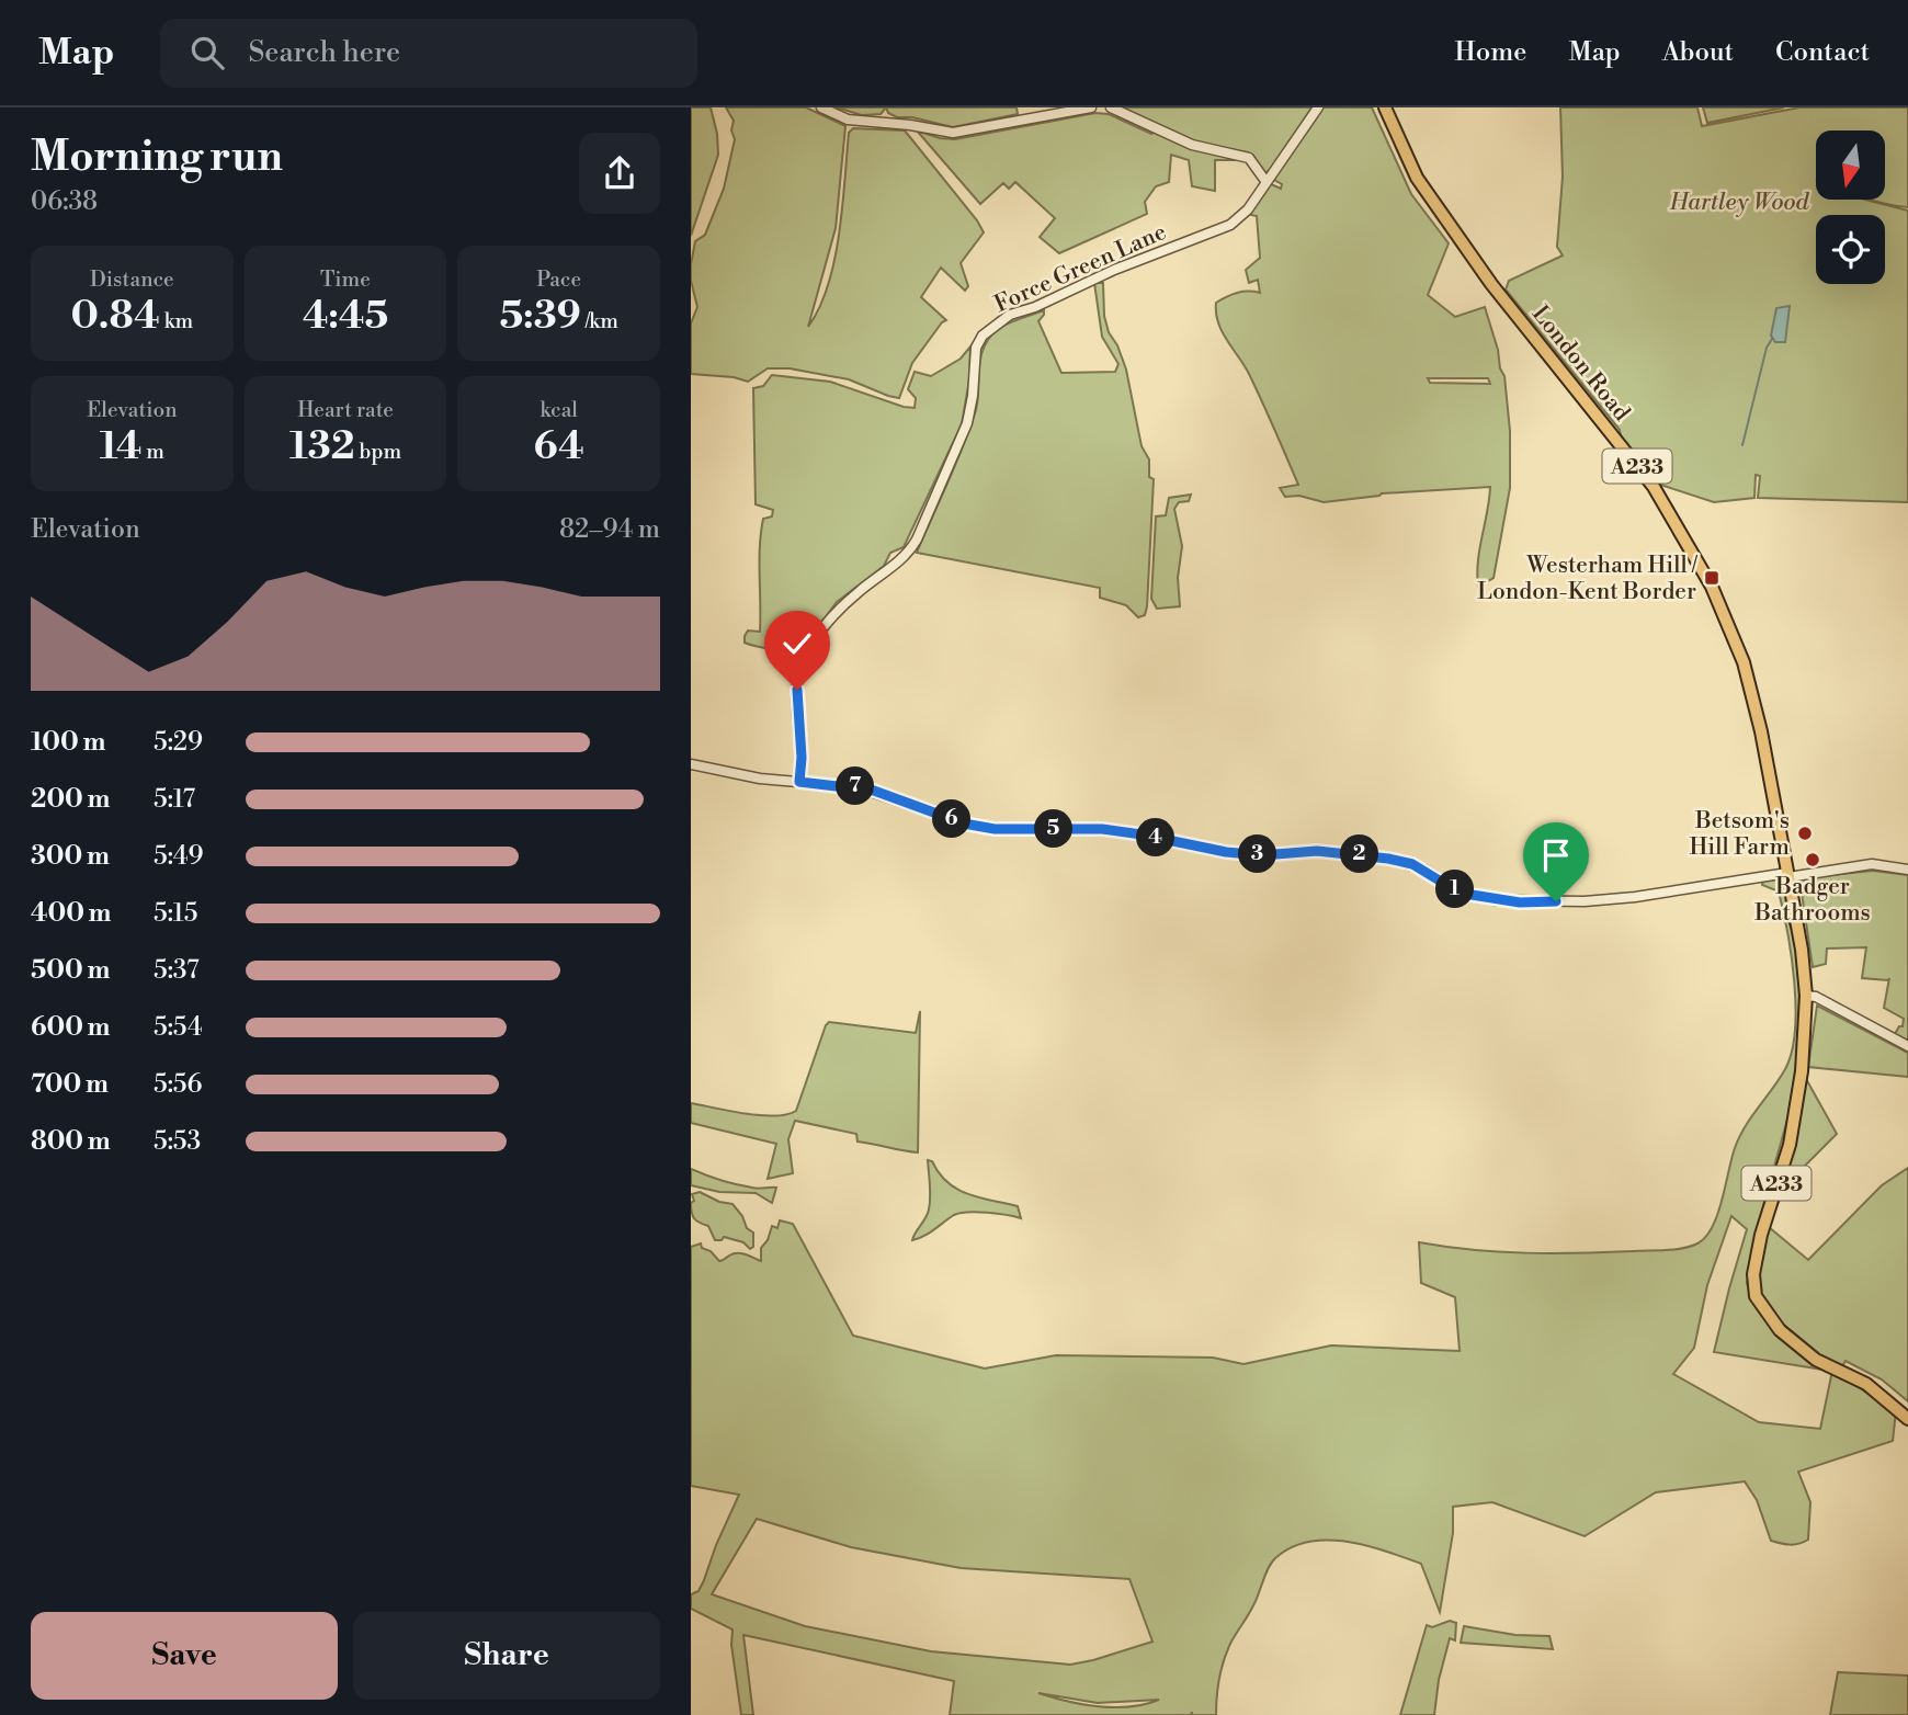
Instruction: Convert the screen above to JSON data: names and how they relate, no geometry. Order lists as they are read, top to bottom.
{
  "streets": {
    "main road": ["London Road", "A233"],
    "street": ["Force Green Lane"]
  },
  "crossings": [
    ["London Road", "A233"]
  ],
  "parks": ["Hartley Wood"],
  "places": {
    "transit": ["Westerham Hill / London-Kent Border"],
    "other": ["Betsom's Hill Farm", "Badger Bathrooms"]
  },
  "north": "bottom",
  "page": {
    "header": "Map",
    "search": "Search here",
    "nav": [
      "Home",
      "Map",
      "About",
      "Contact"
    ],
    "heading": ["Morning run", "06:38"],
    "stats": [
      ["Distance", "0.84 km"],
      ["Time", "4:45"],
      ["Pace", "5:39 /km"],
      ["Elevation", "14 m"],
      ["Heart rate", "132 bpm"],
      ["kcal", "64"]
    ],
    "chart": ["Elevation", "82–94 m"],
    "list": [
      {
        "name": "100 m",
        "note": "5:29"
      },
      {
        "name": "200 m",
        "note": "5:17"
      },
      {
        "name": "300 m",
        "note": "5:49"
      },
      {
        "name": "400 m",
        "note": "5:15"
      },
      {
        "name": "500 m",
        "note": "5:37"
      },
      {
        "name": "600 m",
        "note": "5:54"
      },
      {
        "name": "700 m",
        "note": "5:56"
      },
      {
        "name": "800 m",
        "note": "5:53"
      }
    ],
    "pins": [
      "7",
      "6",
      "5",
      "4",
      "2",
      "3",
      "1"
    ],
    "buttons": ["Save", "Share"]
  }
}
